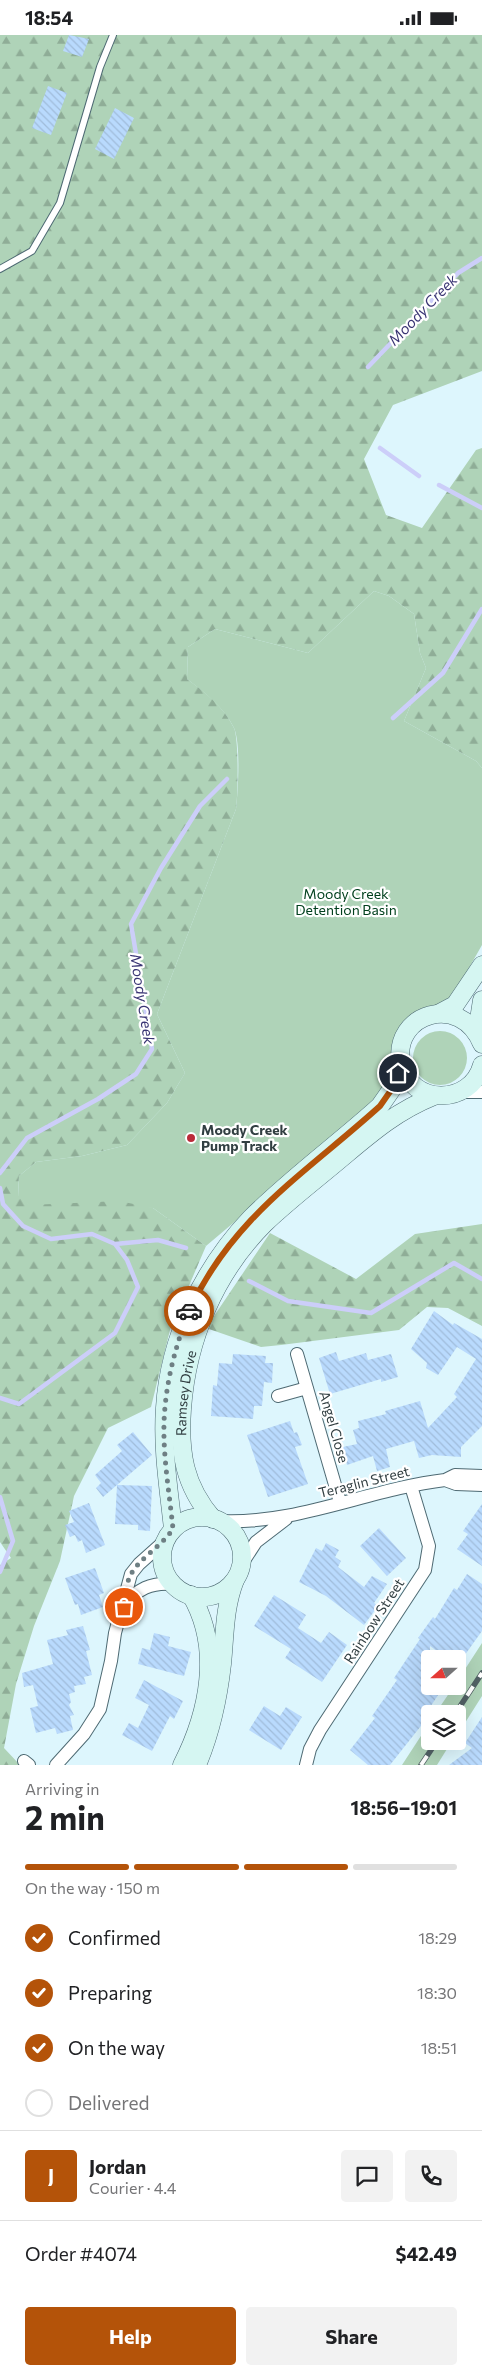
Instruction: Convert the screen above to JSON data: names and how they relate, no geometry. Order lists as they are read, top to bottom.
{
  "streets": {
    "main road": ["Ramsey Drive"],
    "street": ["Angel Close", "Teraglin Street", "Rainbow Street"]
  },
  "crossings": [
    ["Ramsey Drive", "Teraglin Street"],
    ["Angel Close", "Teraglin Street"],
    ["Teraglin Street", "Rainbow Street"]
  ],
  "water": ["Moody Creek"],
  "parks": ["Moody Creek Detention Basin"],
  "places": ["Moody Creek Pump Track"],
  "north": "left",
  "page": {
    "status": "18:54",
    "heading": ["2 min", "Arriving in", "18:56–19:01"],
    "panel": [
      "Jordan",
      "Courier · 4.4",
      "Order #4074",
      "$42.49"
    ],
    "bar": "On the way · 150 m",
    "list": [
      ["Confirmed", "18:29"],
      ["Preparing", "18:30"],
      ["On the way", "18:51"],
      "Delivered"
    ],
    "round": "J",
    "buttons": ["Help", "Share"]
  }
}
